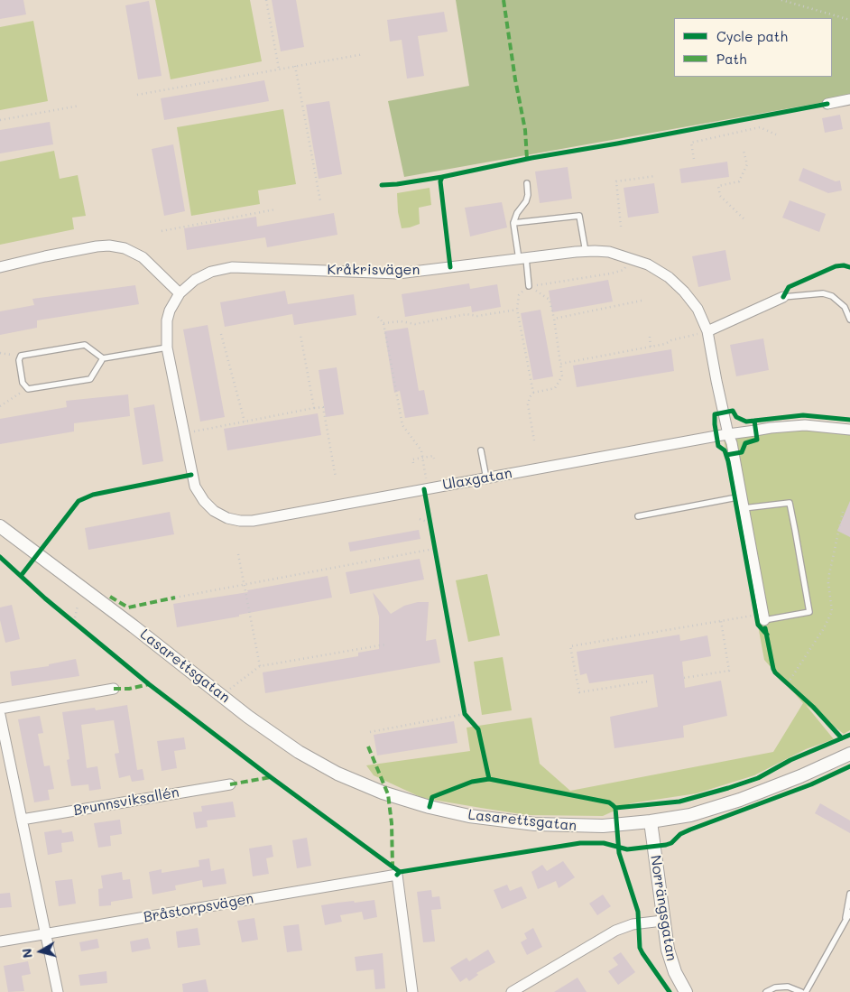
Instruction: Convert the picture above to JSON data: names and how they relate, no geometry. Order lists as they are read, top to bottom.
{
  "streets": {
    "street": [
      "Kråkrisvägen",
      "Ulaxgatan",
      "Lasarettsgatan",
      "Brunnsviksallén",
      "Bråstorpsvägen",
      "Norrängsgatan"
    ]
  },
  "crossings": [
    ["Kråkrisvägen", "Ulaxgatan"],
    ["Lasarettsgatan", "Norrängsgatan"]
  ],
  "legend": ["Cycle path", "Path"],
  "north": "left"
}
